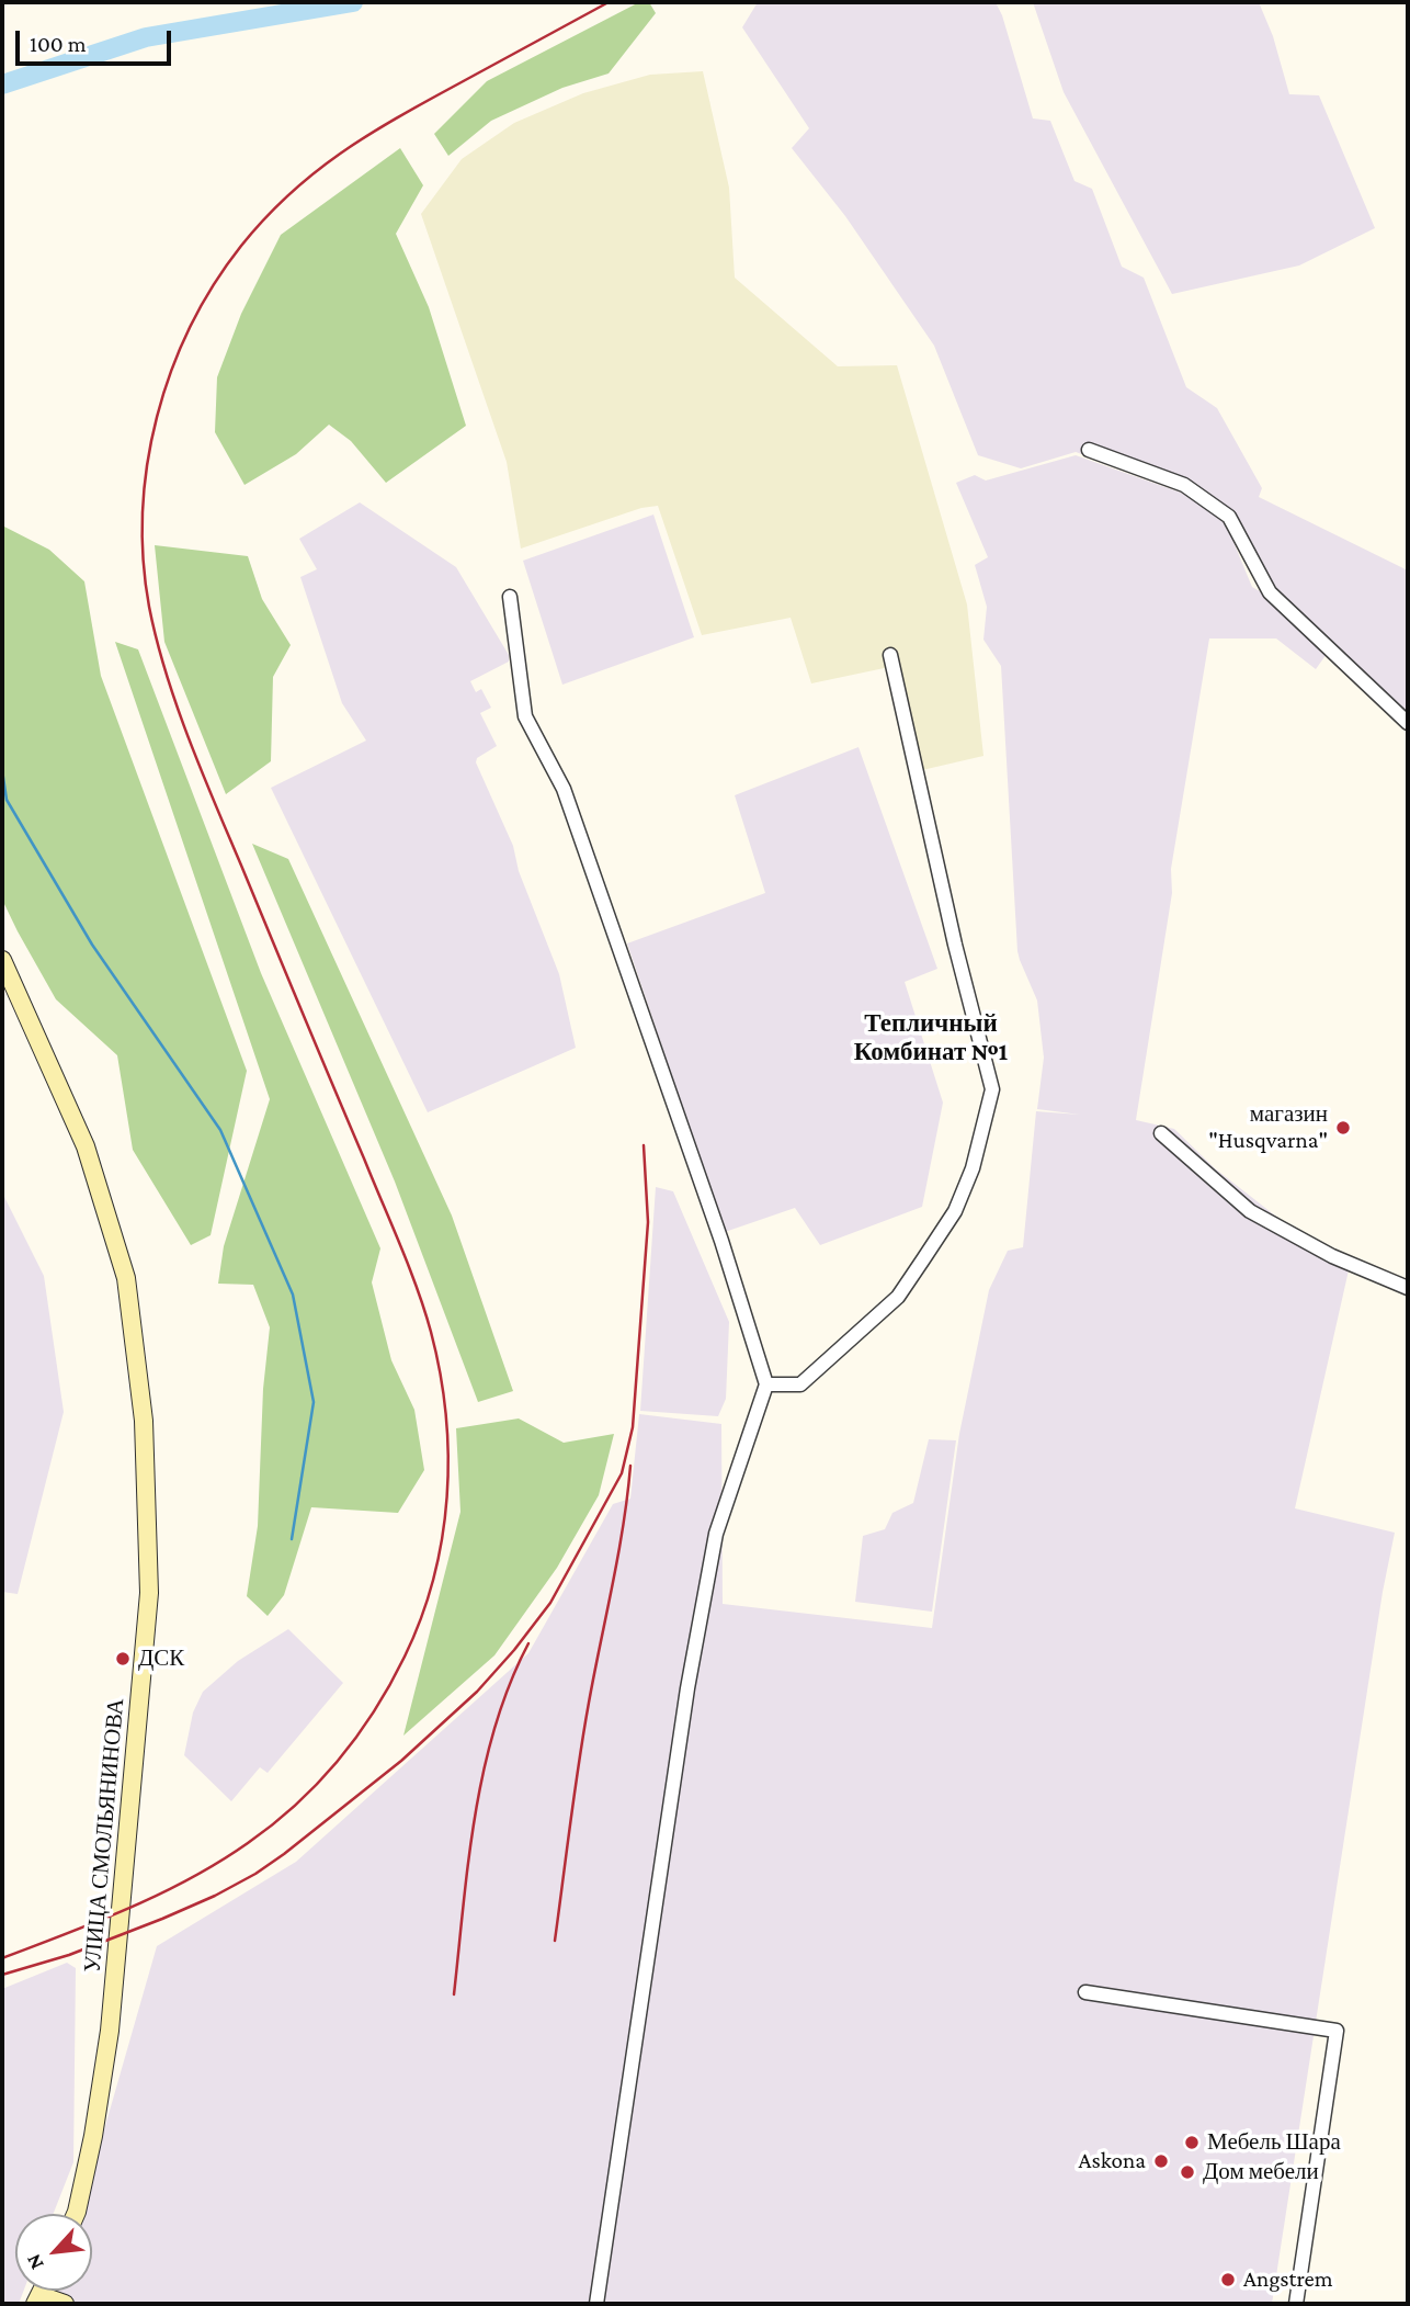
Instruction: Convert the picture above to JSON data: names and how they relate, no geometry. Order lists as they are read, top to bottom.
{
  "streets": {
    "street": ["УЛИЦА СМОЛЬЯНИНОВА"]
  },
  "districts": ["Тепличный Комбинат №1"],
  "places": [
    "магазин \"Husqvarna\"",
    "ДСК",
    "Мебель Шара",
    "Askona",
    "Дом мебели",
    "Angstrem"
  ],
  "scale_bar": "100 m",
  "north": "bottom left"
}
